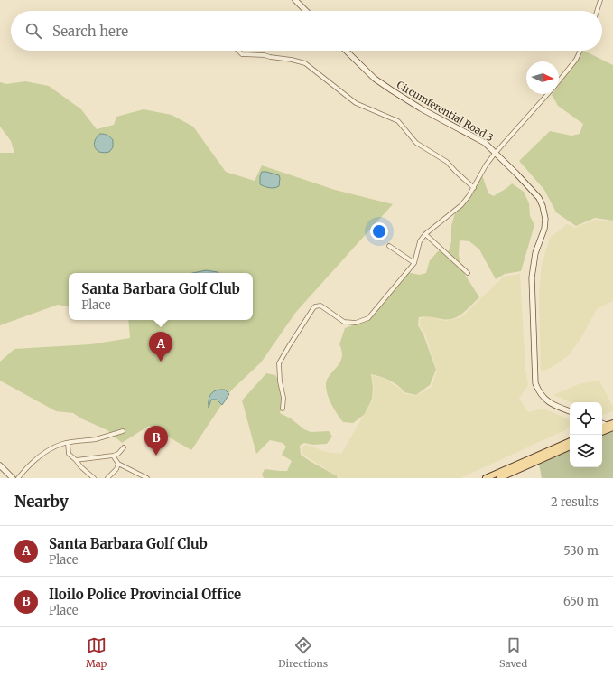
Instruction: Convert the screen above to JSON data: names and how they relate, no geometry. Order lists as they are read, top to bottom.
{
  "streets": {
    "main road": ["Circumferential Road 3"]
  },
  "north": "right",
  "page": {
    "search": "Search here",
    "popup": ["Santa Barbara Golf Club", "Place"],
    "pins": ["A", "B"],
    "heading": ["Nearby", "2 results"],
    "list": [
      {
        "mark": "A",
        "name": "Santa Barbara Golf Club",
        "note": "Place",
        "value": "530 m"
      },
      {
        "mark": "B",
        "name": "Iloilo Police Provincial Office",
        "note": "Place",
        "value": "650 m"
      }
    ],
    "nav": ["Map", "Directions", "Saved"]
  }
}
